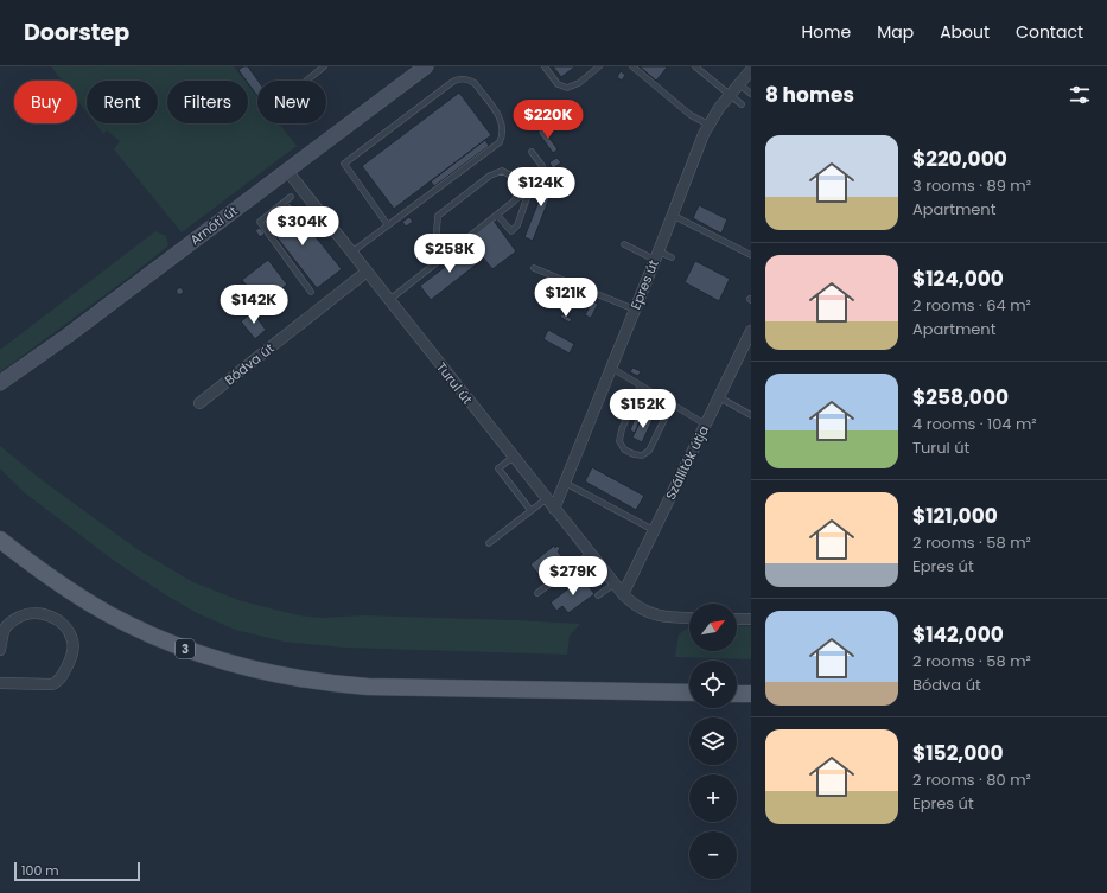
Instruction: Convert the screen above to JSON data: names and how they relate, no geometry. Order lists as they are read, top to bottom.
{
  "streets": {
    "main road": ["Arnóti út", "3"],
    "street": [
      "Epres út",
      "Bódva út",
      "Turul út",
      "Szállítók útja"
    ]
  },
  "crossings": [
    ["Arnóti út", "Turul út"],
    ["Epres út", "Turul út"],
    ["Bódva út", "Turul út"],
    ["Turul út", "Szállítók útja"]
  ],
  "scale_bar": "100 m",
  "north": "top right",
  "page": {
    "header": "Doorstep",
    "nav": [
      "Home",
      "Map",
      "About",
      "Contact"
    ],
    "heading": "8 homes",
    "chip": [
      "Buy",
      "Rent",
      "Filters",
      "New"
    ],
    "price": [
      "$220K",
      "$124K",
      "$304K",
      "$258K",
      "$121K",
      "$142K",
      "$152K",
      "$279K"
    ],
    "list": [
      {
        "name": "$220,000",
        "note": "3 rooms · 89 m² · Apartment"
      },
      {
        "name": "$124,000",
        "note": "2 rooms · 64 m² · Apartment"
      },
      {
        "name": "$258,000",
        "note": "4 rooms · 104 m² · Turul út"
      },
      {
        "name": "$121,000",
        "note": "2 rooms · 58 m² · Epres út"
      },
      {
        "name": "$142,000",
        "note": "2 rooms · 58 m² · Bódva út"
      },
      {
        "name": "$152,000",
        "note": "2 rooms · 80 m² · Epres út"
      }
    ],
    "map_buttons": ["+", "−"],
    "scale": "100 m"
  }
}
